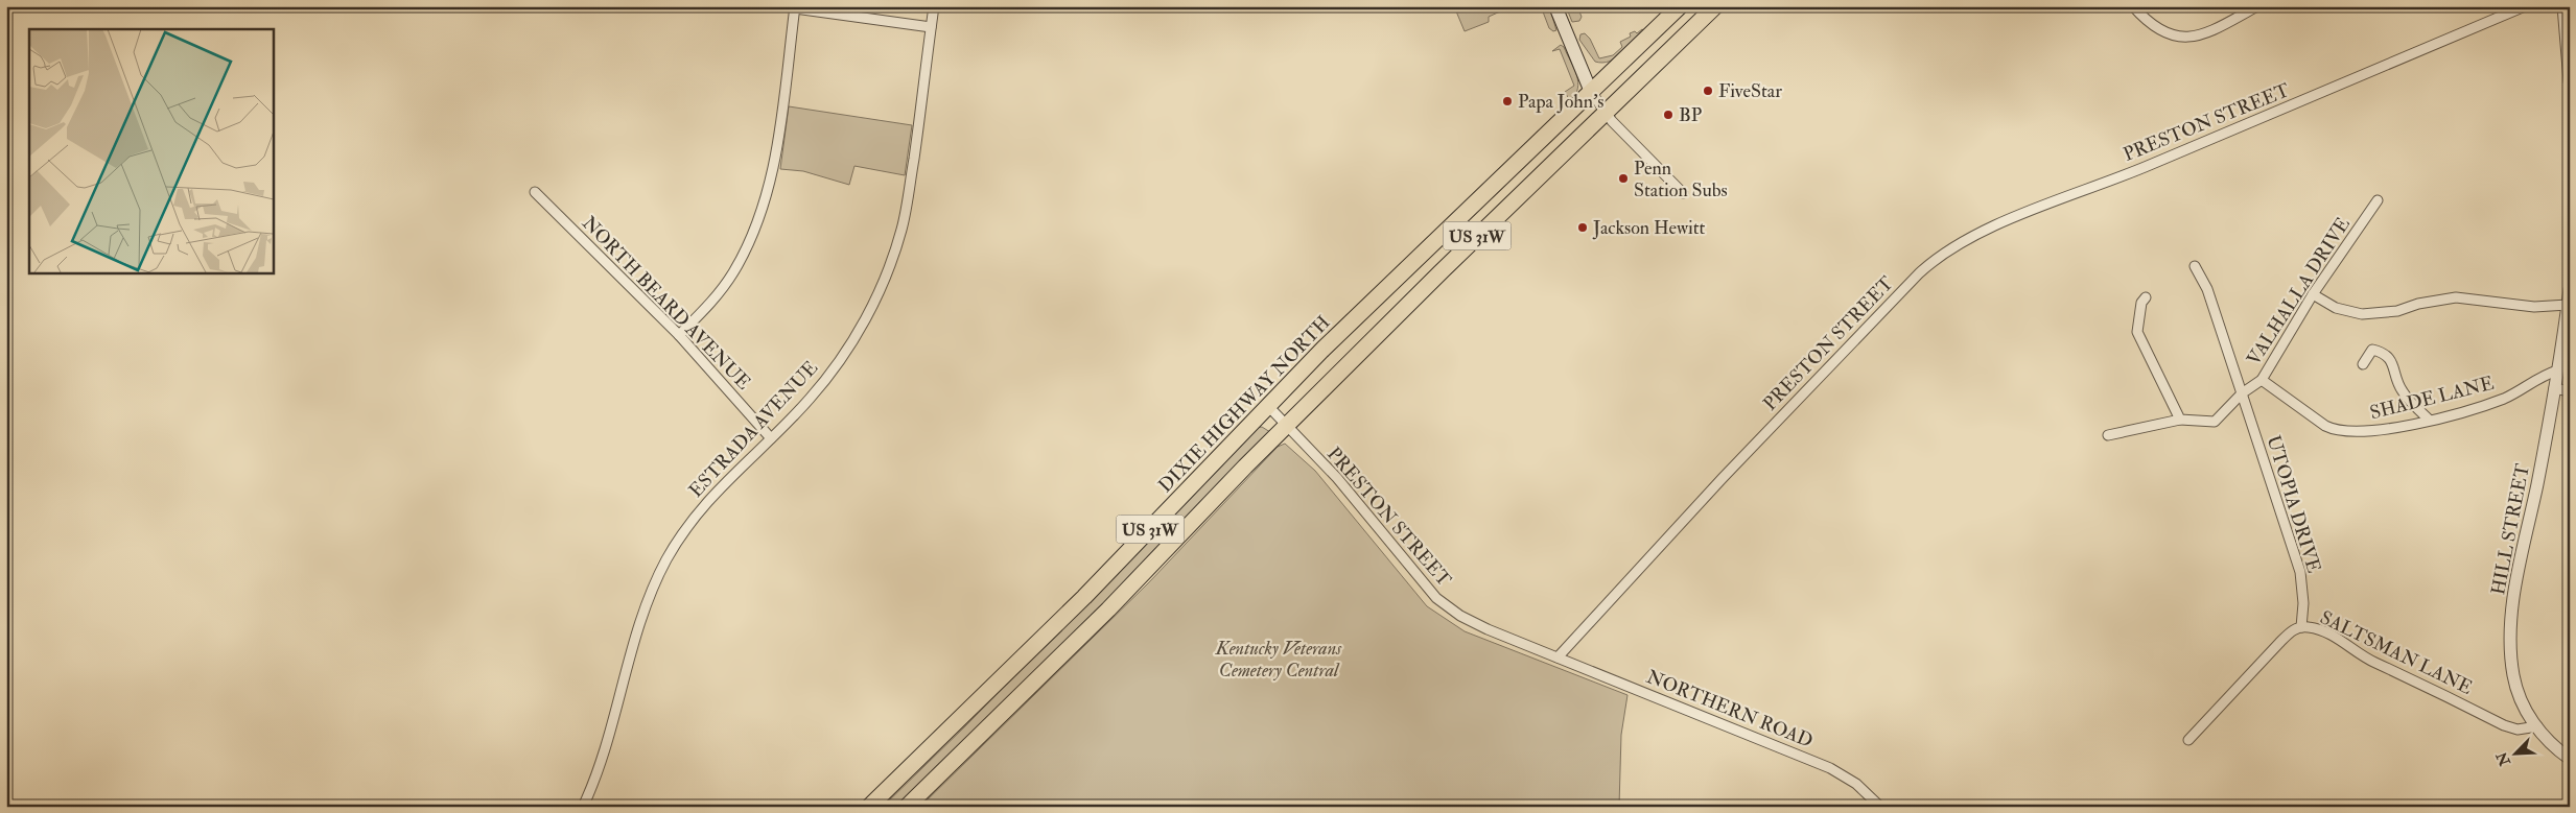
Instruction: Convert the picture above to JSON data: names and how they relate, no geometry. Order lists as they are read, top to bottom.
{
  "streets": {
    "highway": ["US 31W", "DIXIE HIGHWAY NORTH"],
    "street": [
      "PRESTON STREET",
      "VALHALLA DRIVE",
      "NORTH BEARD AVENUE",
      "SHADE LANE",
      "ESTRADA AVENUE",
      "UTOPIA DRIVE",
      "HILL STREET",
      "SALTSMAN LANE",
      "NORTHERN ROAD"
    ]
  },
  "crossings": [
    ["PRESTON STREET", "US 31W"],
    ["PRESTON STREET", "DIXIE HIGHWAY NORTH"],
    ["PRESTON STREET", "NORTHERN ROAD"],
    ["US 31W", "DIXIE HIGHWAY NORTH"],
    ["VALHALLA DRIVE", "SHADE LANE"],
    ["VALHALLA DRIVE", "UTOPIA DRIVE"],
    ["NORTH BEARD AVENUE", "ESTRADA AVENUE"],
    ["SHADE LANE", "HILL STREET"],
    ["UTOPIA DRIVE", "SALTSMAN LANE"],
    ["HILL STREET", "SALTSMAN LANE"]
  ],
  "parks": ["Kentucky Veterans Cemetery Central"],
  "places": [
    "FiveStar",
    "Papa John's",
    "BP",
    "Penn Station Subs",
    "Jackson Hewitt"
  ],
  "north": "bottom left"
}
